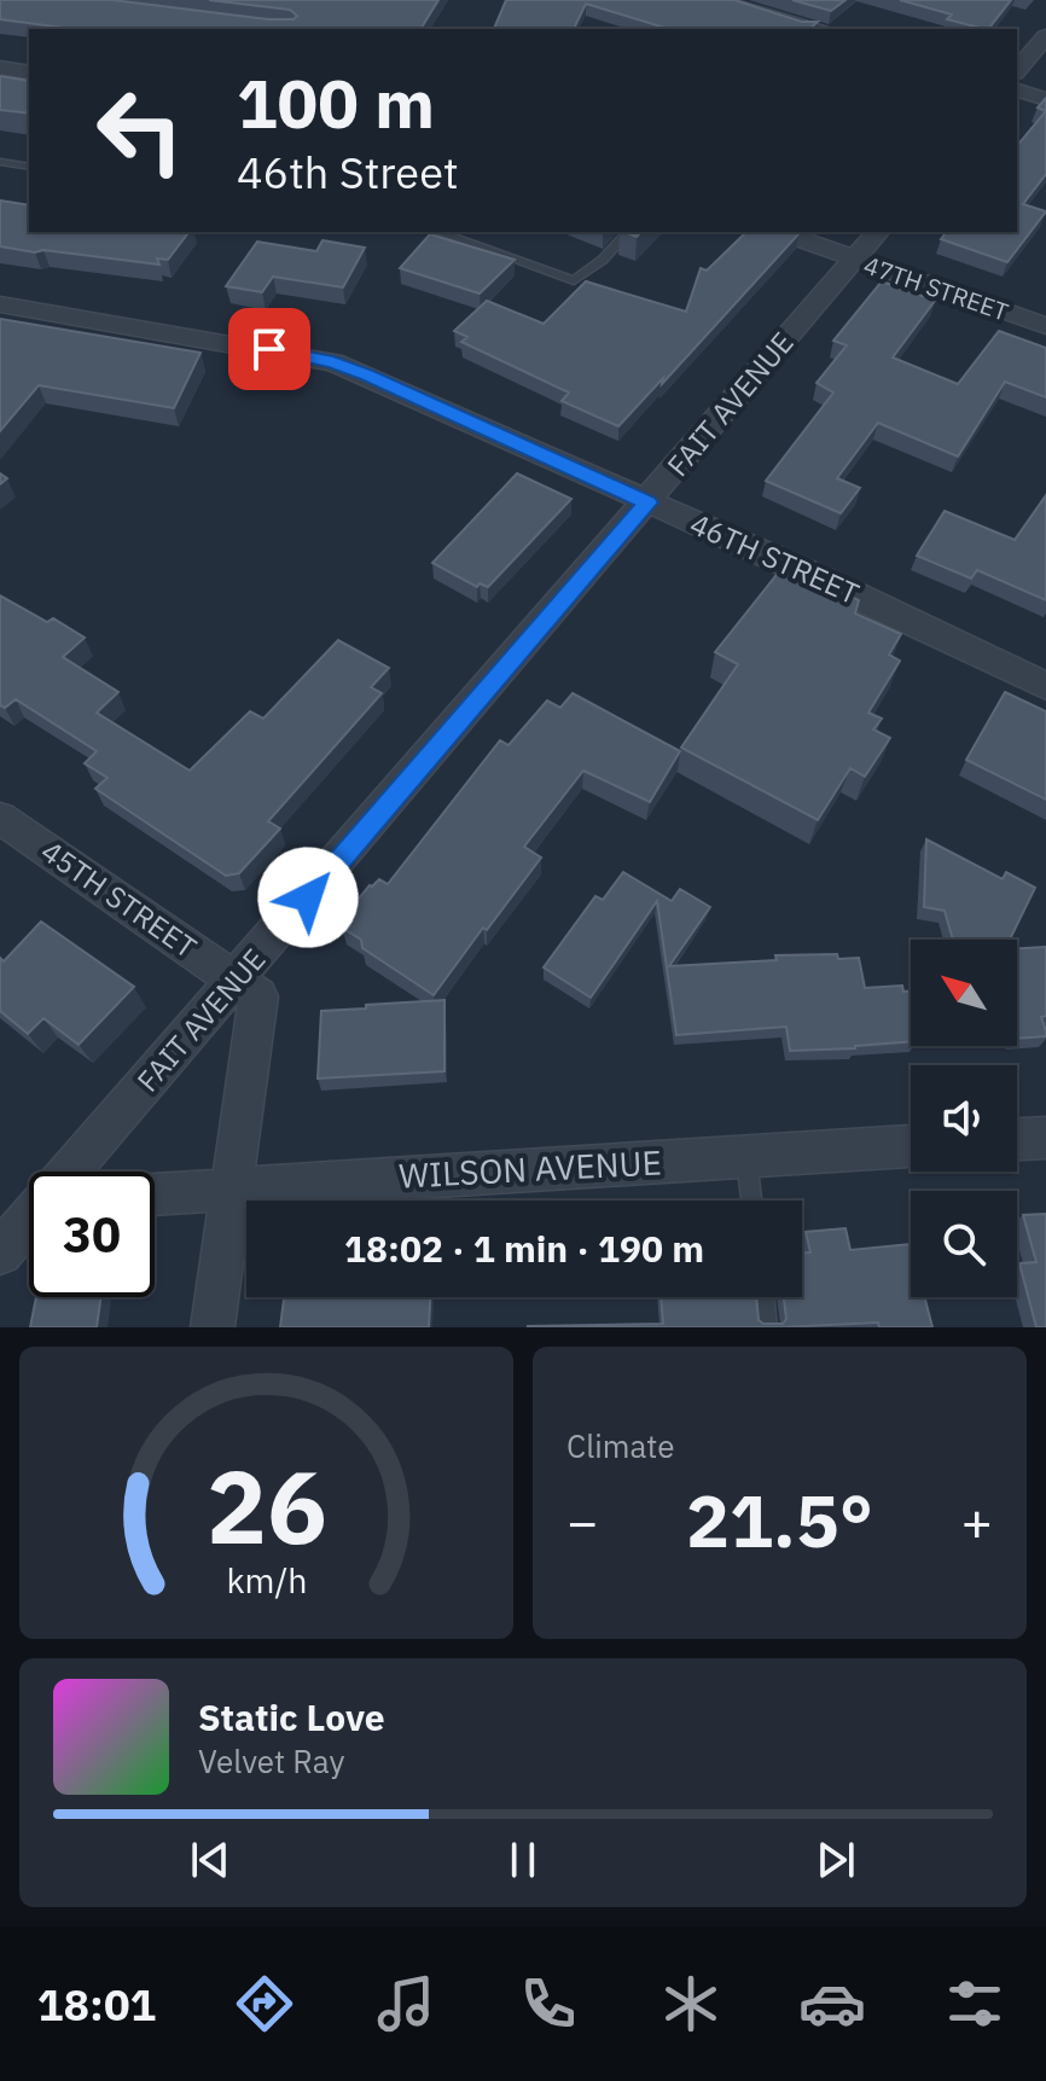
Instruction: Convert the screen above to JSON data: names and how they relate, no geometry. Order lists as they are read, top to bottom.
{
  "streets": {
    "street": [
      "47TH STREET",
      "FAIT AVENUE",
      "46TH STREET",
      "45TH STREET",
      "WILSON AVENUE"
    ]
  },
  "crossings": [
    ["47TH STREET", "FAIT AVENUE"],
    ["FAIT AVENUE", "46TH STREET"],
    ["FAIT AVENUE", "45TH STREET"]
  ],
  "north": "top left",
  "page": {
    "turn": ["100 m", "46th Street"],
    "limit": "30",
    "trip": "18:02 · 1 min · 190 m",
    "tile": "Climate",
    "heat": ["−", "21.5°", "+"],
    "song": ["Static Love", "Velvet Ray"],
    "tabs": "18:01",
    "gauge": ["26", "km/h"]
  }
}
